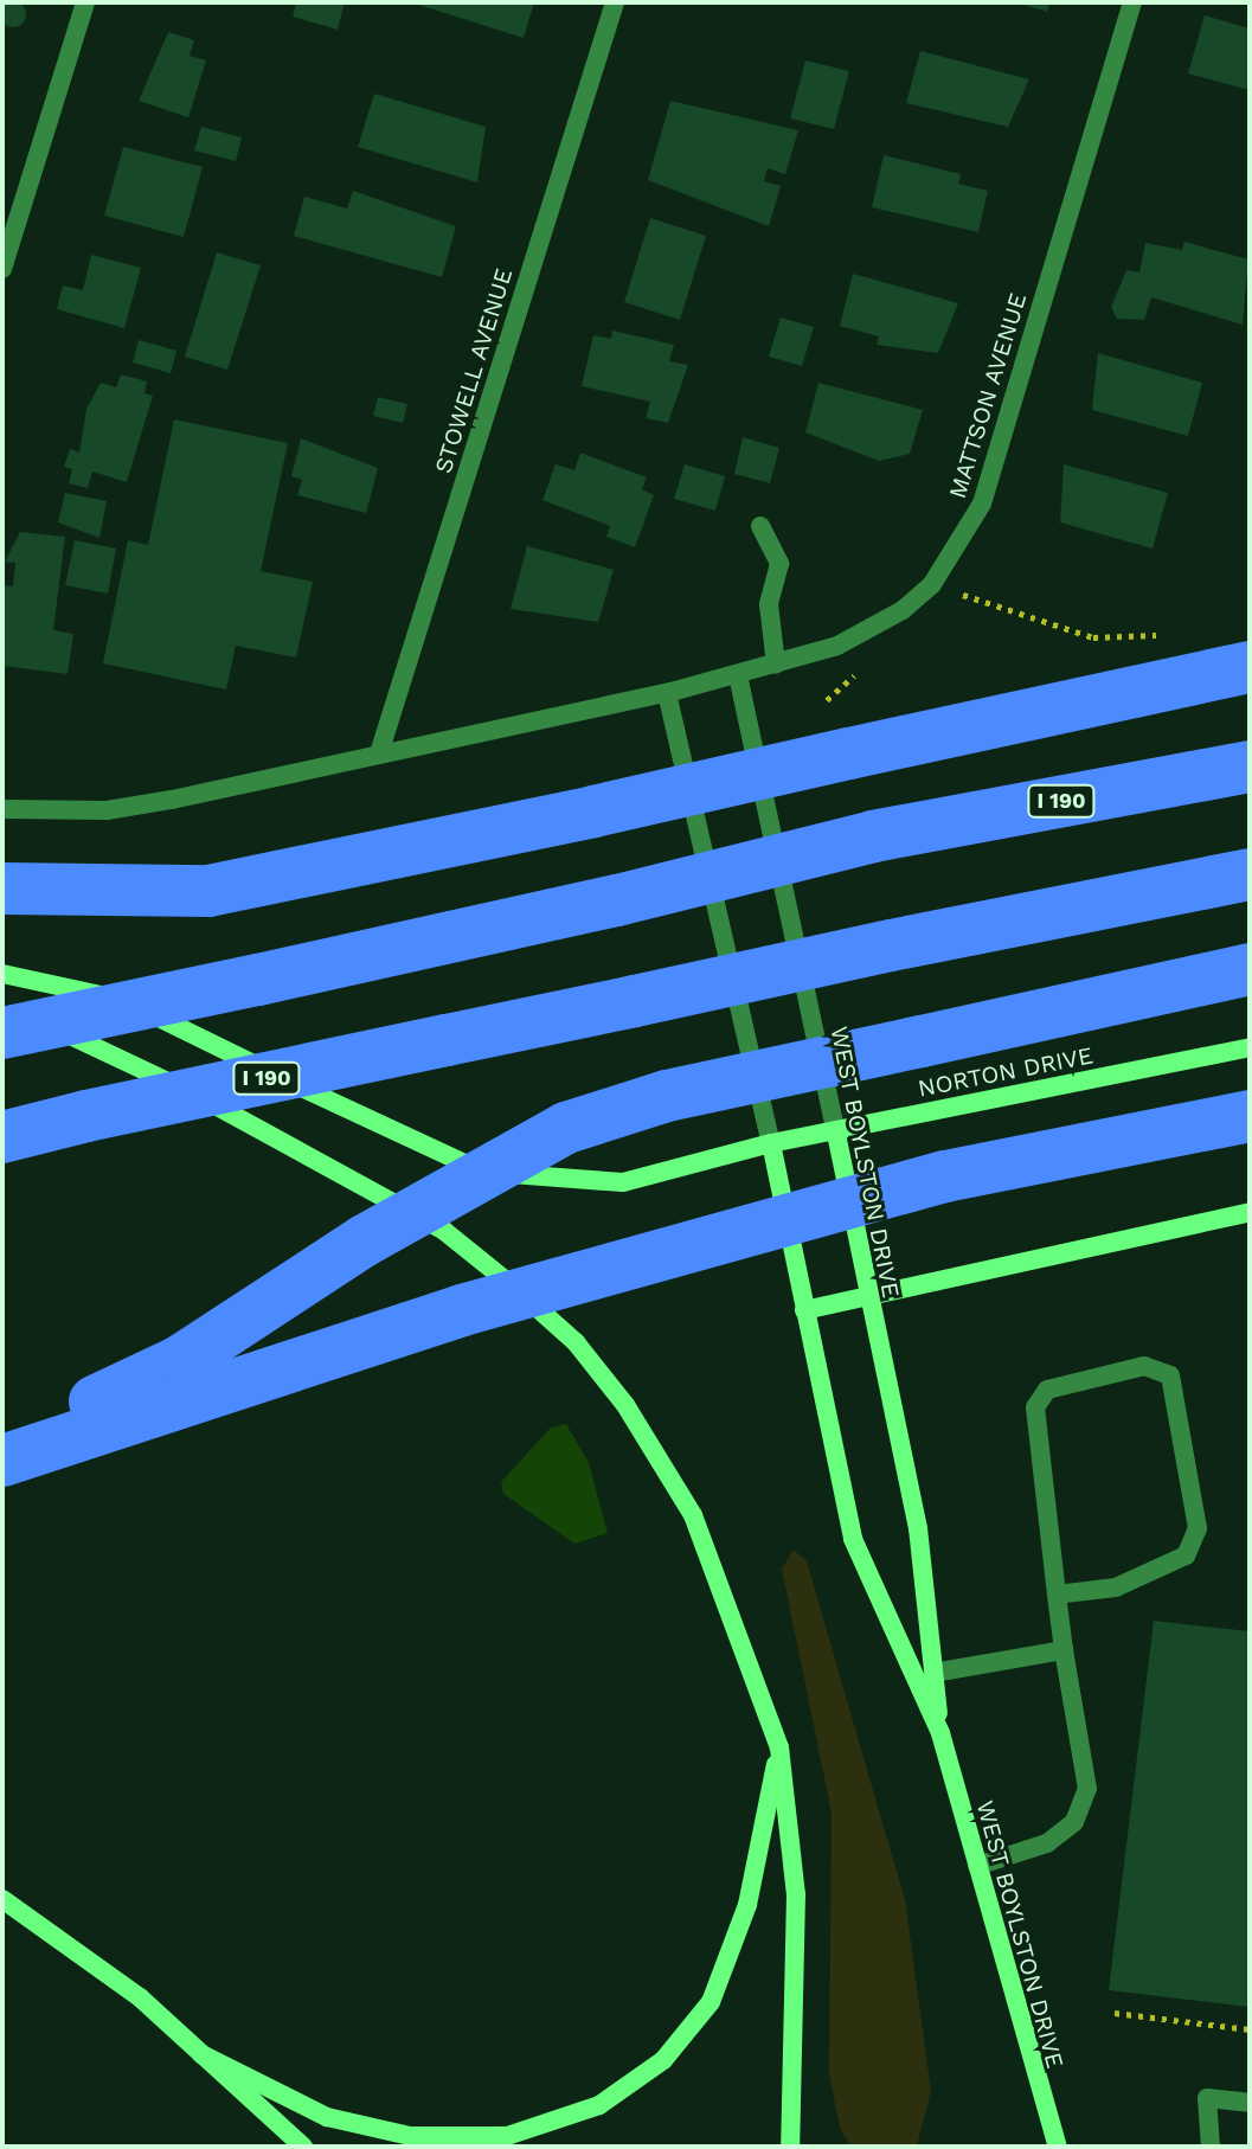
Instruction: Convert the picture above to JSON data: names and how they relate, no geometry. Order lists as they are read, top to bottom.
{
  "streets": {
    "highway": ["I 190"],
    "main road": ["NORTON DRIVE", "WEST BOYLSTON DRIVE"],
    "street": ["STOWELL AVENUE", "MATTSON AVENUE"]
  },
  "crossings": [
    ["MATTSON AVENUE", "WEST BOYLSTON DRIVE"],
    ["NORTON DRIVE", "WEST BOYLSTON DRIVE"]
  ]
}
